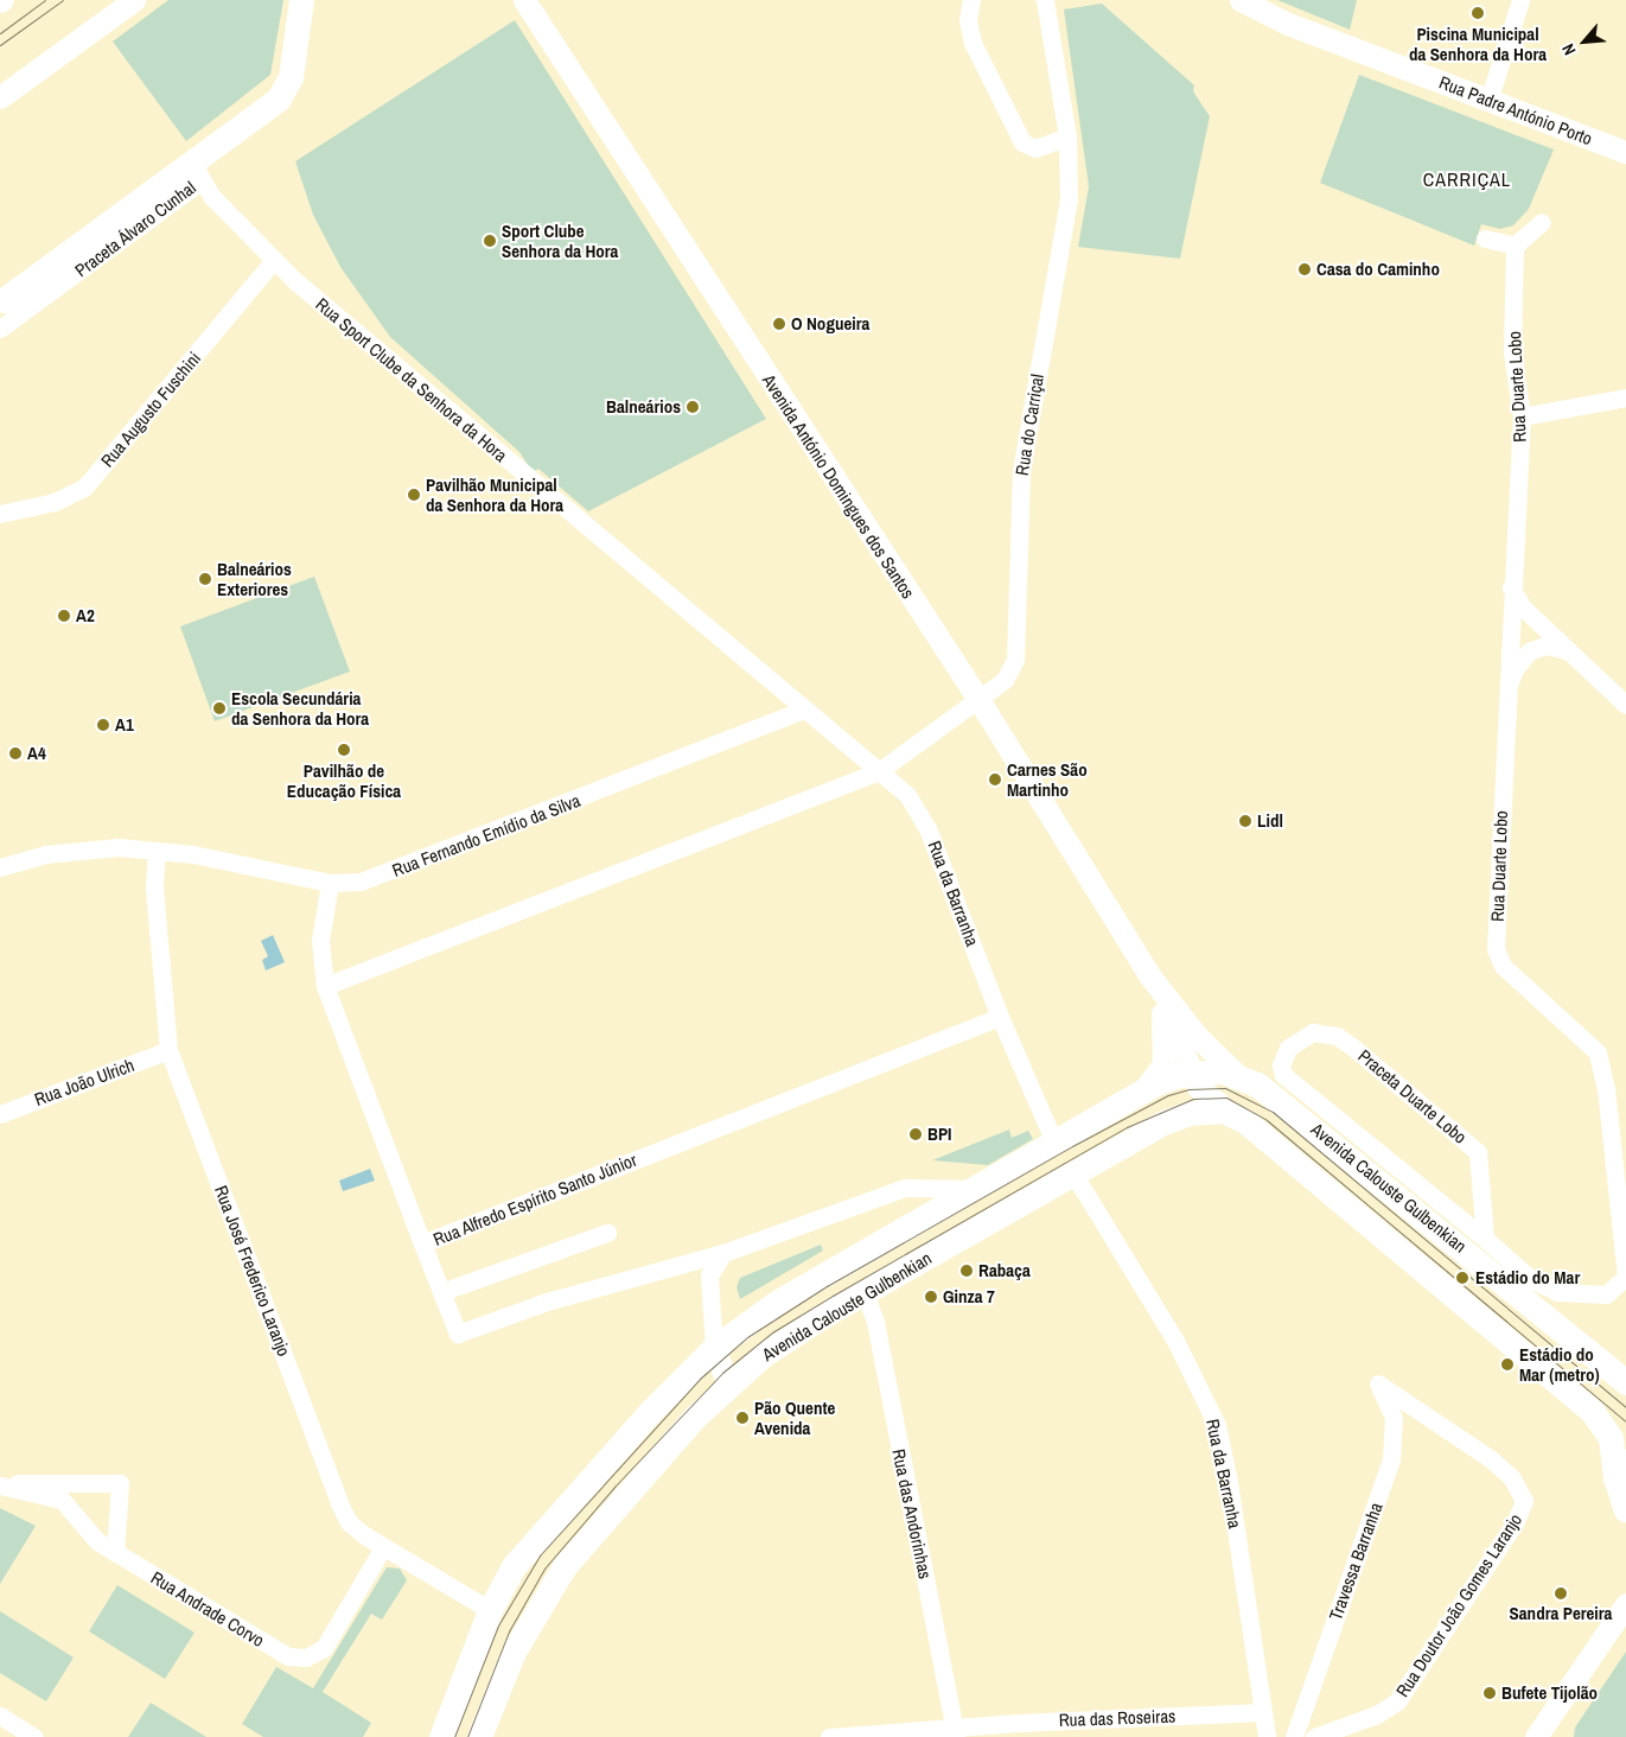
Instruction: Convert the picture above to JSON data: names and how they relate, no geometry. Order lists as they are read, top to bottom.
{
  "streets": {
    "main road": ["Praceta Álvaro Cunhal", "Avenida Calouste Gulbenkian"],
    "street": [
      "Rua Padre António Porto",
      "Rua Sport Clube da Senhora da Hora",
      "Rua Duarte Lobo",
      "Rua Augusto Fuschini",
      "Rua do Carriçal",
      "Avenida António Domingues dos Santos",
      "Rua Fernando Emídio da Silva",
      "Rua da Barranha",
      "Rua João Ulrich",
      "Praceta Duarte Lobo",
      "Rua Alfredo Espírito Santo Júnior",
      "Rua José Frederico Laranjo",
      "Rua das Andorinhas",
      "Travessa Barranha",
      "Rua Doutor João Gomes Laranjo",
      "Rua Andrade Corvo",
      "Rua das Roseiras"
    ]
  },
  "crossings": [
    ["Praceta Álvaro Cunhal", "Rua Sport Clube da Senhora da Hora"],
    ["Rua Sport Clube da Senhora da Hora", "Rua Augusto Fuschini"],
    ["Rua Sport Clube da Senhora da Hora", "Rua Fernando Emídio da Silva"],
    ["Rua Sport Clube da Senhora da Hora", "Rua da Barranha"],
    ["Rua Duarte Lobo", "Praceta Duarte Lobo"],
    ["Rua do Carriçal", "Avenida António Domingues dos Santos"],
    ["Avenida António Domingues dos Santos", "Avenida Calouste Gulbenkian"],
    ["Rua Fernando Emídio da Silva", "Rua Alfredo Espírito Santo Júnior"],
    ["Rua Fernando Emídio da Silva", "Rua José Frederico Laranjo"],
    ["Rua da Barranha", "Avenida Calouste Gulbenkian"],
    ["Rua da Barranha", "Rua Alfredo Espírito Santo Júnior"],
    ["Rua da Barranha", "Rua das Roseiras"],
    ["Rua João Ulrich", "Rua José Frederico Laranjo"],
    ["Avenida Calouste Gulbenkian", "Rua José Frederico Laranjo"],
    ["Avenida Calouste Gulbenkian", "Rua das Andorinhas"],
    ["Rua José Frederico Laranjo", "Rua Andrade Corvo"],
    ["Rua das Andorinhas", "Rua das Roseiras"],
    ["Travessa Barranha", "Rua Doutor João Gomes Laranjo"]
  ],
  "districts": ["CARRIÇAL"],
  "places": [
    "Piscina Municipal da Senhora da Hora",
    "Sport Clube Senhora da Hora",
    "Casa do Caminho",
    "O Nogueira",
    "Balneários",
    "Pavilhão Municipal da Senhora da Hora",
    "Balneários Exteriores",
    "A2",
    "Escola Secundária da Senhora da Hora",
    "A1",
    "Pavilhão de Educação Física",
    "A4",
    "Carnes São Martinho",
    "Lidl",
    "BPI",
    "Rabaça",
    "Estádio do Mar",
    "Ginza 7",
    "Estádio do Mar (metro)",
    "Pão Quente Avenida",
    "Sandra Pereira",
    "Bufete Tijolão"
  ],
  "north": "bottom left"
}
